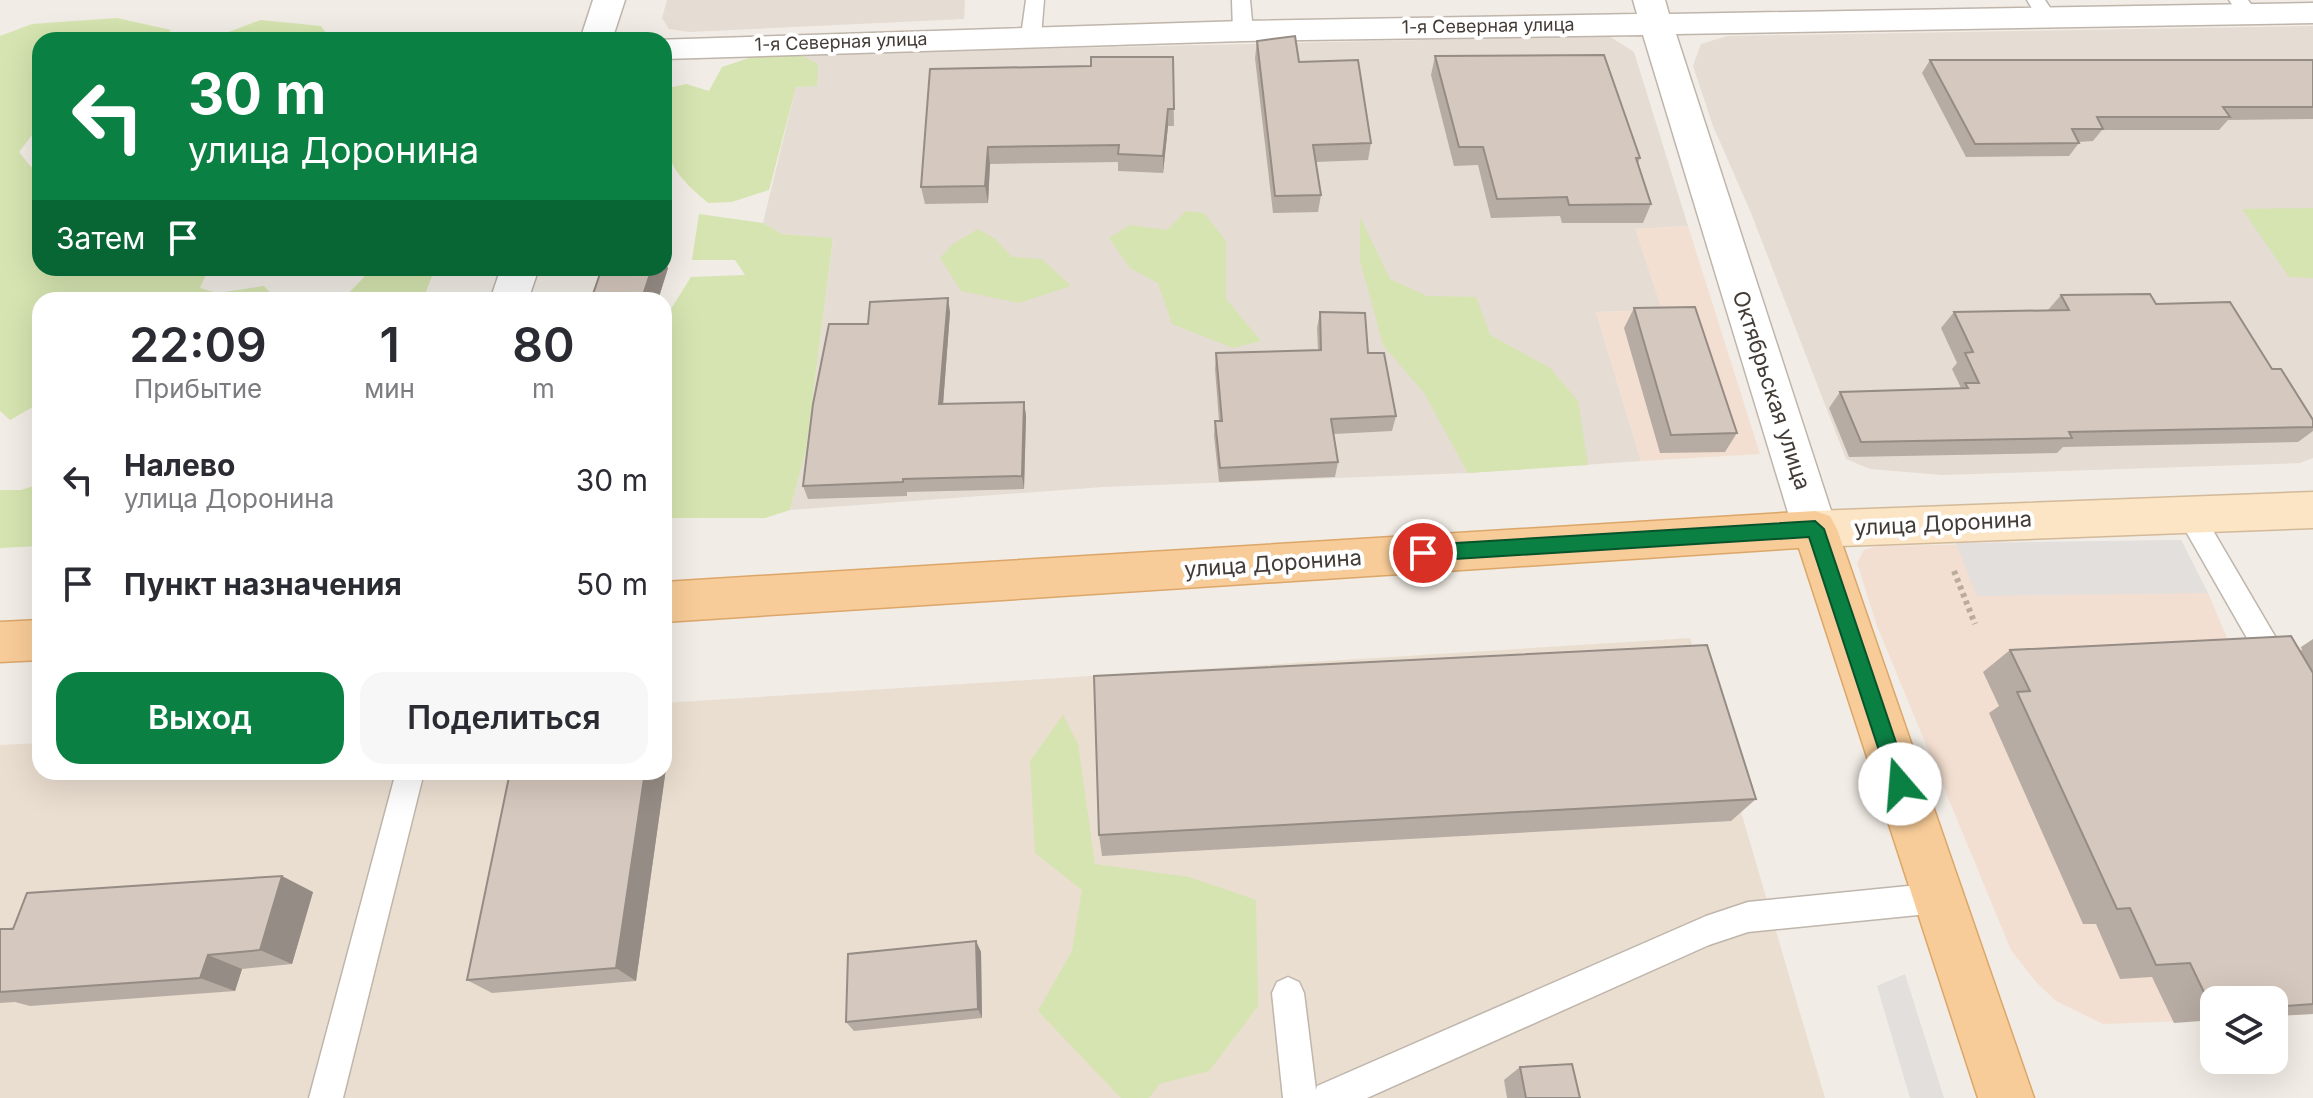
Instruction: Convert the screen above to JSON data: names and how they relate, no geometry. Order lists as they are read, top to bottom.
{
  "streets": {
    "main road": ["Октябрьская улица", "улица Доронина"],
    "street": ["1-я Северная улица"]
  },
  "crossings": [
    ["1-я Северная улица", "Октябрьская улица"],
    ["Октябрьская улица", "улица Доронина"]
  ],
  "page": {
    "turn": ["30 m", "улица Доронина"],
    "then": "Затем",
    "eta": [
      "22:09",
      "Прибытие",
      "1",
      "мин",
      "80",
      "m"
    ],
    "list": [
      {
        "name": "Налево",
        "note": "улица Доронина",
        "value": "30 m"
      },
      {
        "name": "Пункт назначения",
        "value": "50 m"
      }
    ],
    "buttons": ["Выход", "Поделиться"]
  }
}
